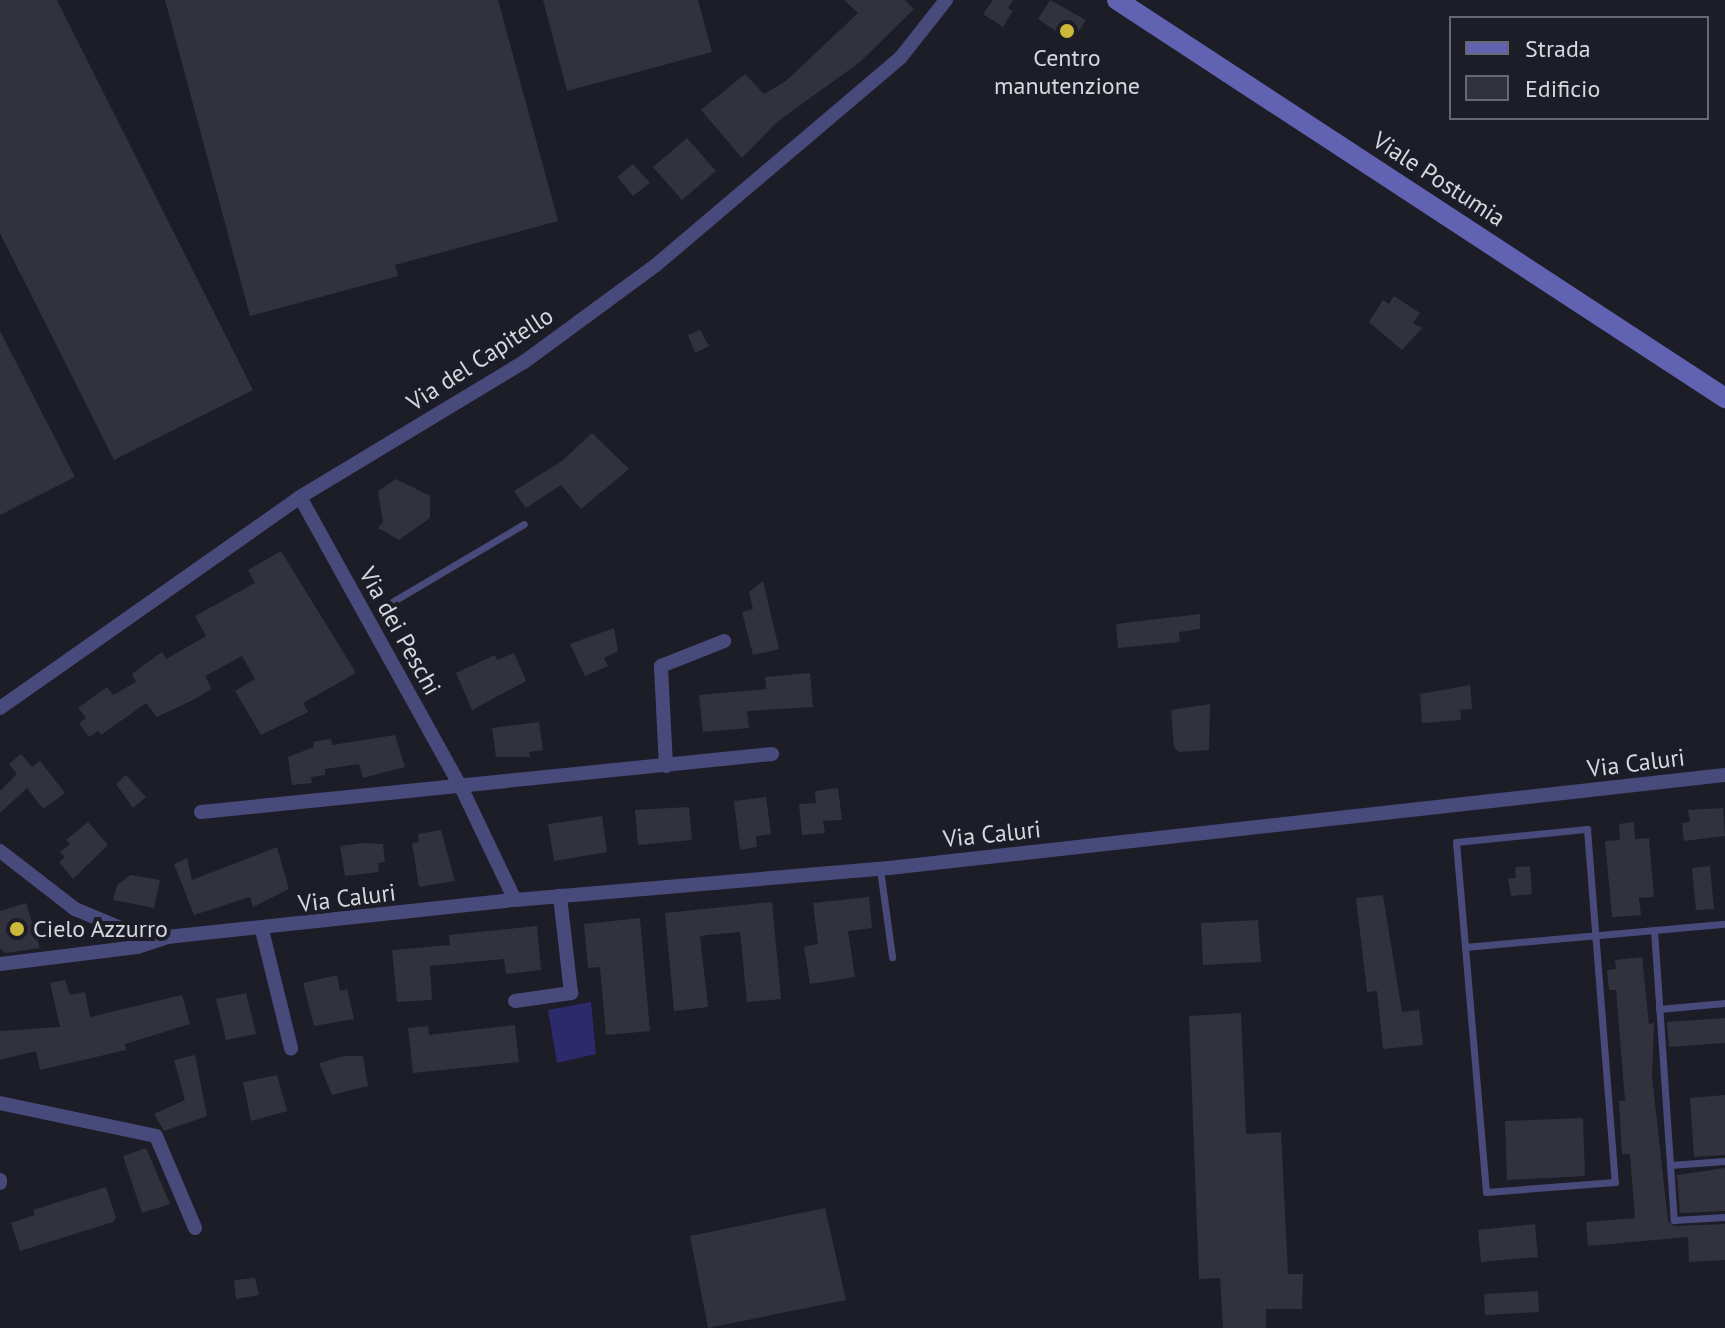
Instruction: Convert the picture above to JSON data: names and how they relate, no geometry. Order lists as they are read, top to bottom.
{
  "streets": {
    "main road": ["Viale Postumia"],
    "street": ["Via del Capitello", "Via dei Peschi", "Via Caluri"]
  },
  "crossings": [
    ["Via del Capitello", "Via dei Peschi"],
    ["Via dei Peschi", "Via Caluri"]
  ],
  "places": ["Centro manutenzione", "Cielo Azzurro"],
  "legend": ["Strada", "Edificio"]
}
